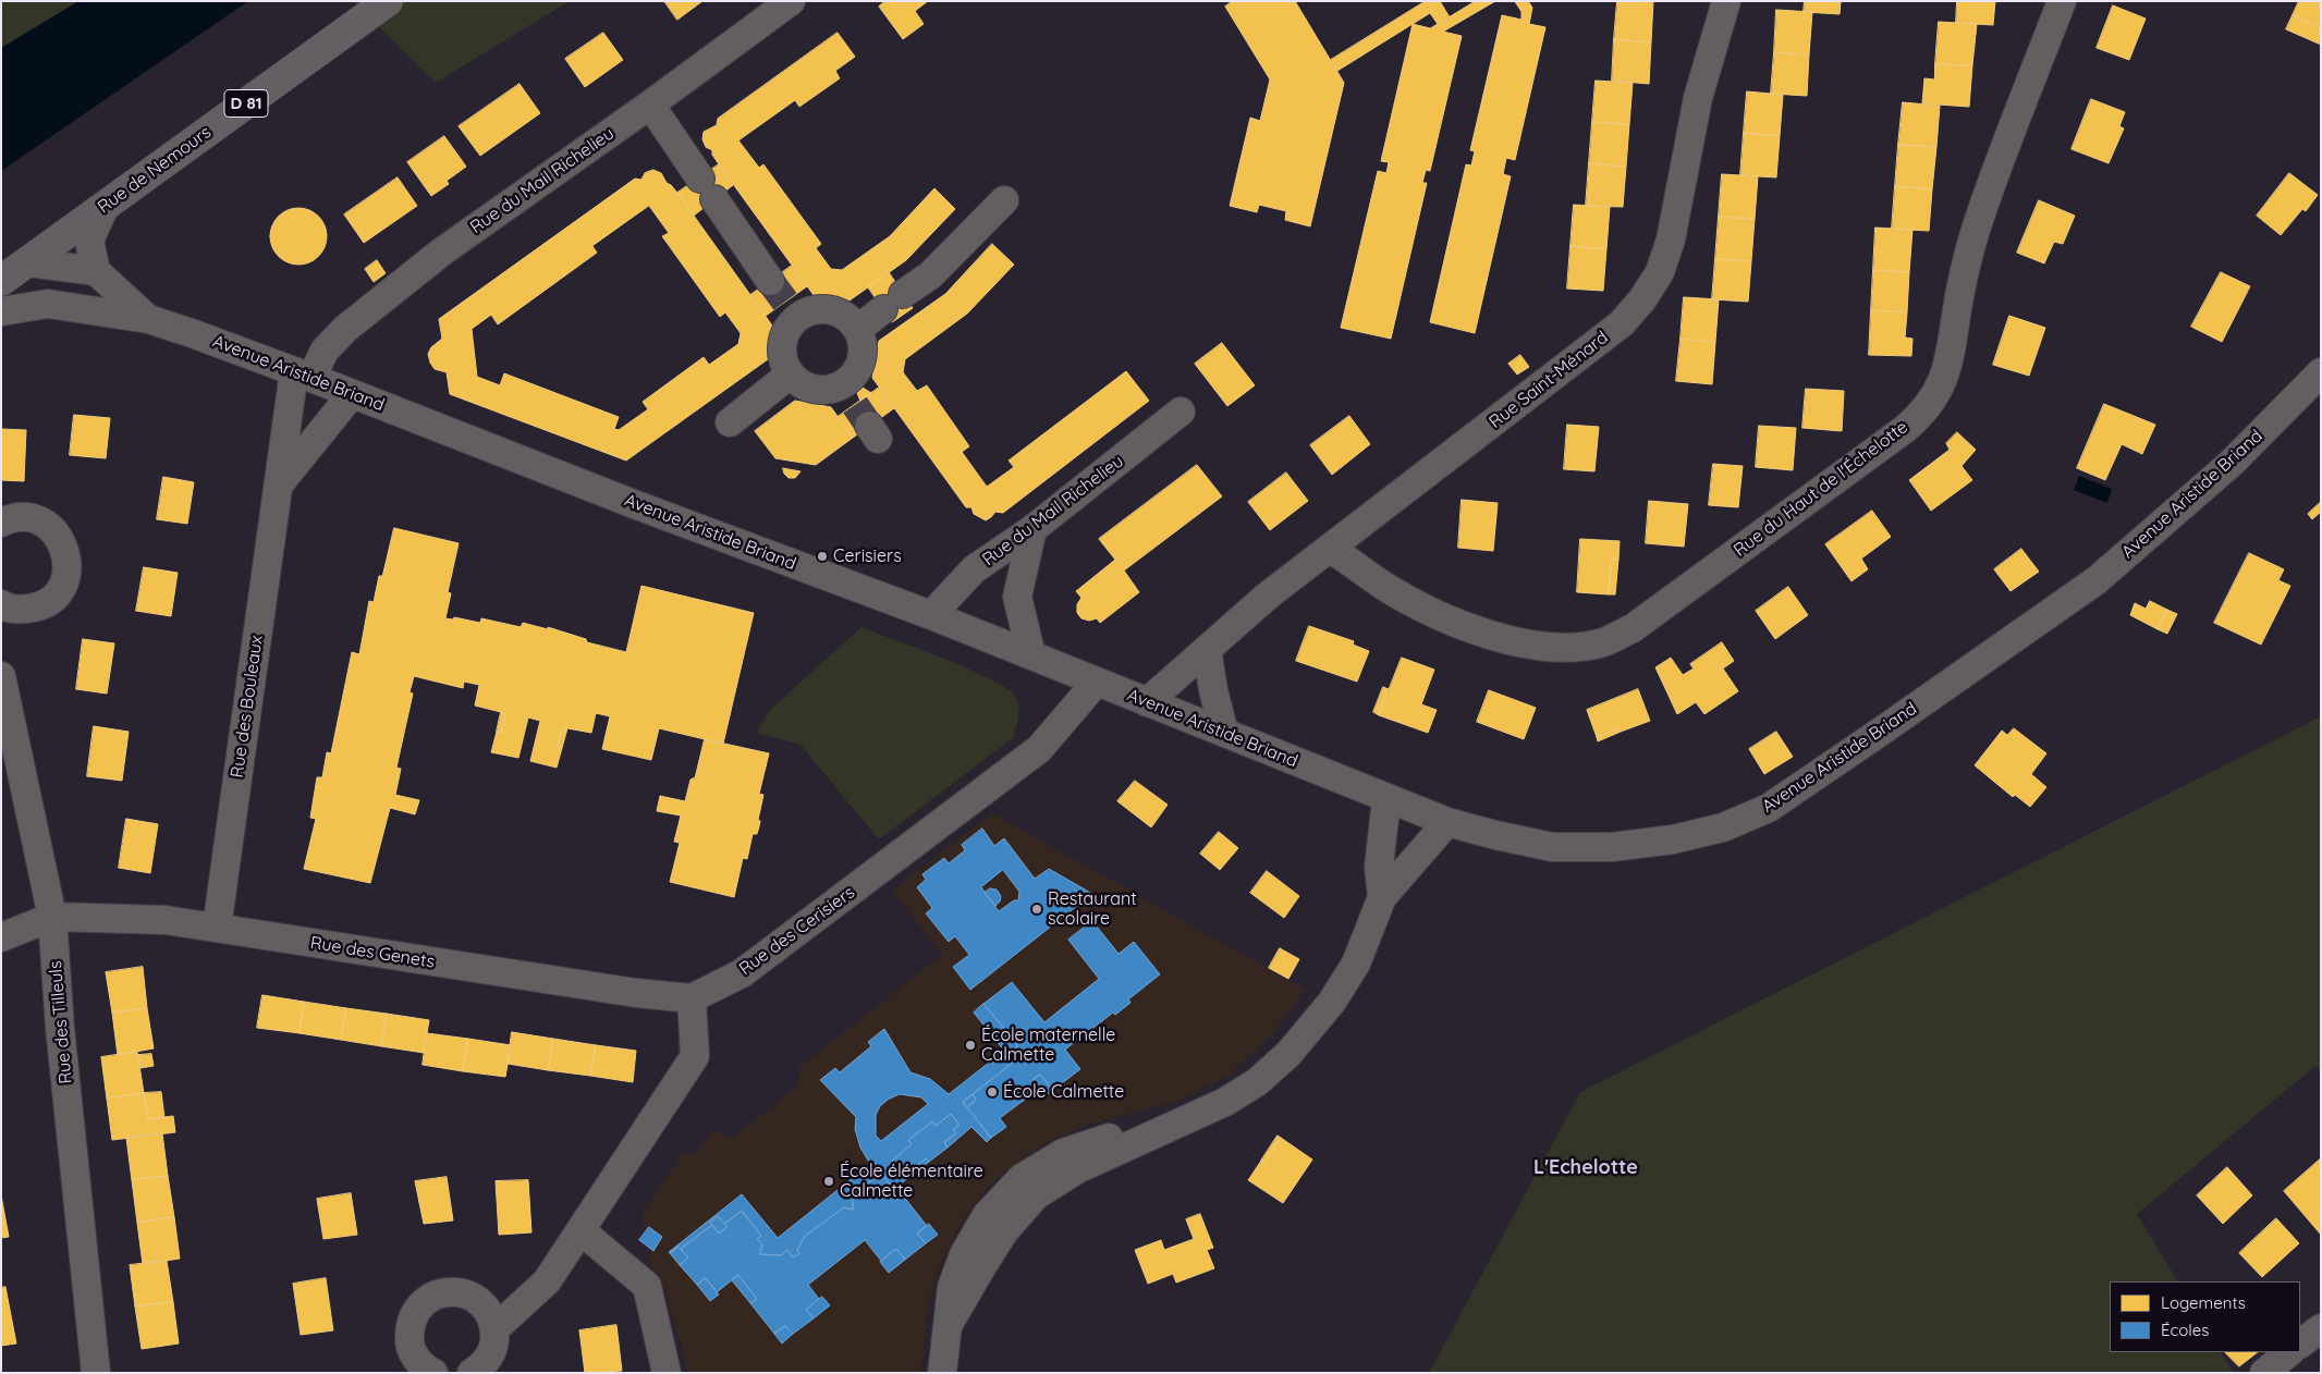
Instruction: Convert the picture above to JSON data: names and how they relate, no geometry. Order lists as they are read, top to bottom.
{
  "streets": {
    "main road": ["D 81", "Rue de Nemours"],
    "street": [
      "Rue du Mail Richelieu",
      "Avenue Aristide Briand",
      "Rue Saint-Ménard",
      "Rue du Haut de l'Échelotte",
      "Rue des Bouleaux",
      "Rue des Cerisiers",
      "Rue des Genets",
      "Rue des Tilleuls"
    ]
  },
  "crossings": [
    ["Rue du Mail Richelieu", "Avenue Aristide Briand"],
    ["Rue du Mail Richelieu", "Rue des Bouleaux"],
    ["Avenue Aristide Briand", "Rue Saint-Ménard"],
    ["Avenue Aristide Briand", "Rue des Bouleaux"],
    ["Avenue Aristide Briand", "Rue des Cerisiers"],
    ["Rue Saint-Ménard", "Rue du Haut de l'Échelotte"],
    ["Rue des Bouleaux", "Rue des Genets"],
    ["Rue des Cerisiers", "Rue des Genets"],
    ["Rue des Genets", "Rue des Tilleuls"]
  ],
  "districts": ["L'Echelotte"],
  "places": [
    "Cerisiers",
    "Restaurant scolaire",
    "École maternelle Calmette",
    "École Calmette",
    "École élémentaire Calmette"
  ],
  "legend": ["Logements", "Écoles"]
}
